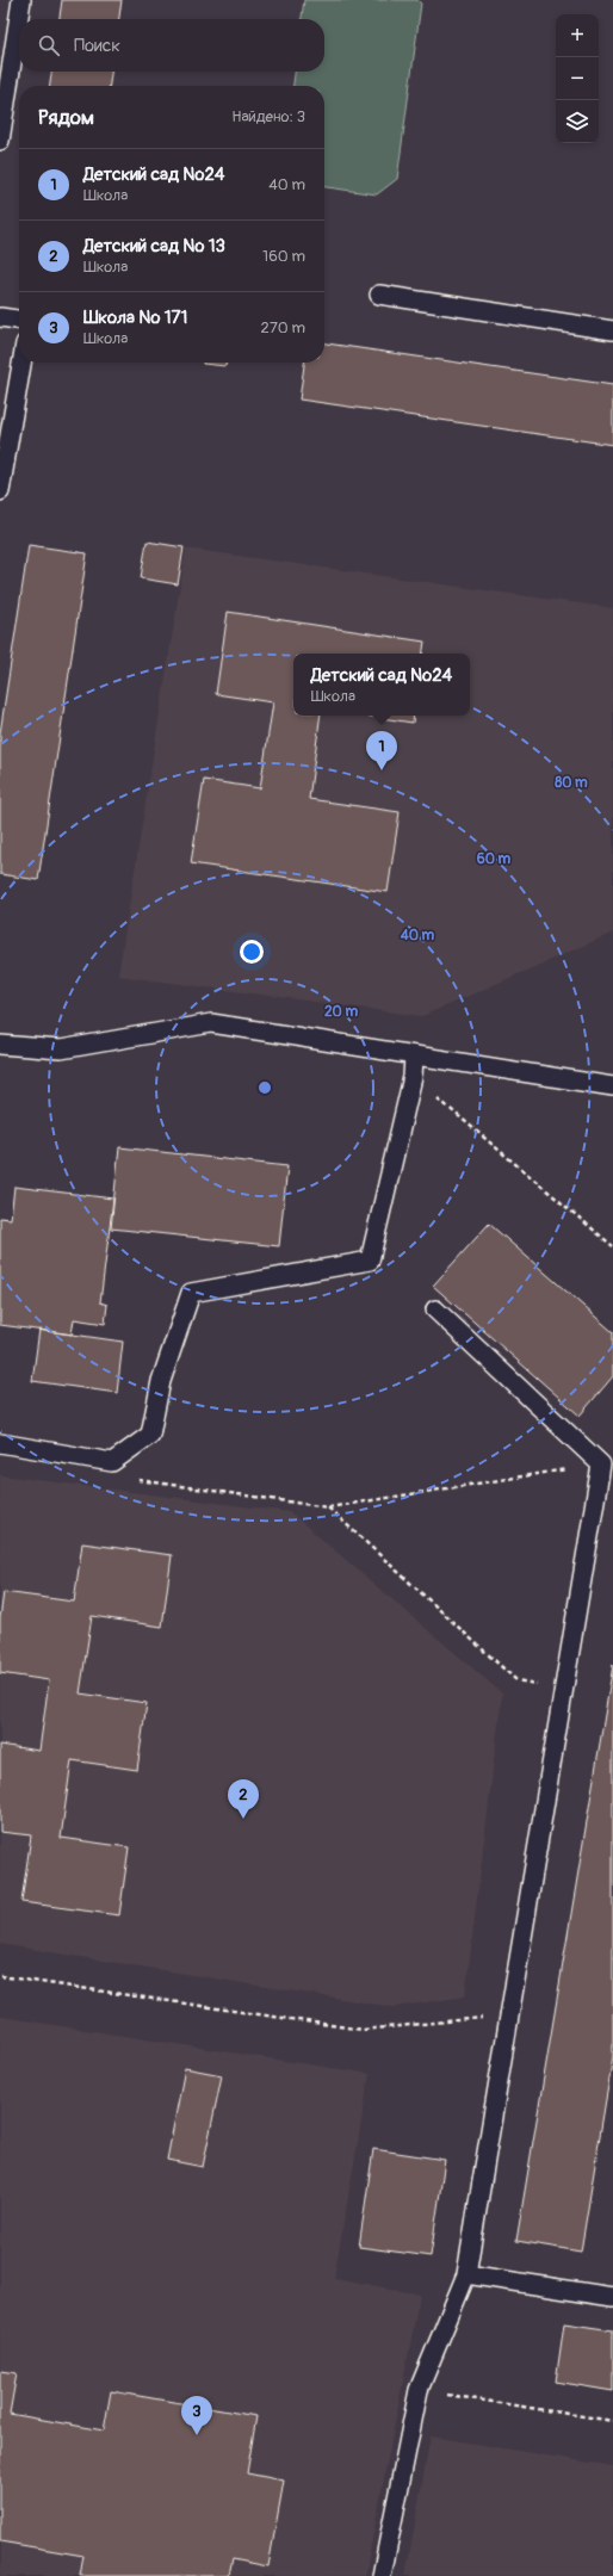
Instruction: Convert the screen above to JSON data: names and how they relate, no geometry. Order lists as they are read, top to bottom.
{
  "page": {
    "map_buttons": ["+", "−"],
    "search": "Поиск",
    "heading": ["Рядом", "Найдено: 3"],
    "list": [
      {
        "mark": "1",
        "name": "Детский сад №24",
        "note": "Школа",
        "value": "40 m"
      },
      {
        "mark": "2",
        "name": "Детский сад № 13",
        "note": "Школа",
        "value": "160 m"
      },
      {
        "mark": "3",
        "name": "Школа № 171",
        "note": "Школа",
        "value": "270 m"
      }
    ],
    "popup": ["Детский сад №24", "Школа"],
    "pins": ["1", "2", "3"]
  },
  "rings": [
    "80 m",
    "60 m",
    "40 m",
    "20 m"
  ]
}
